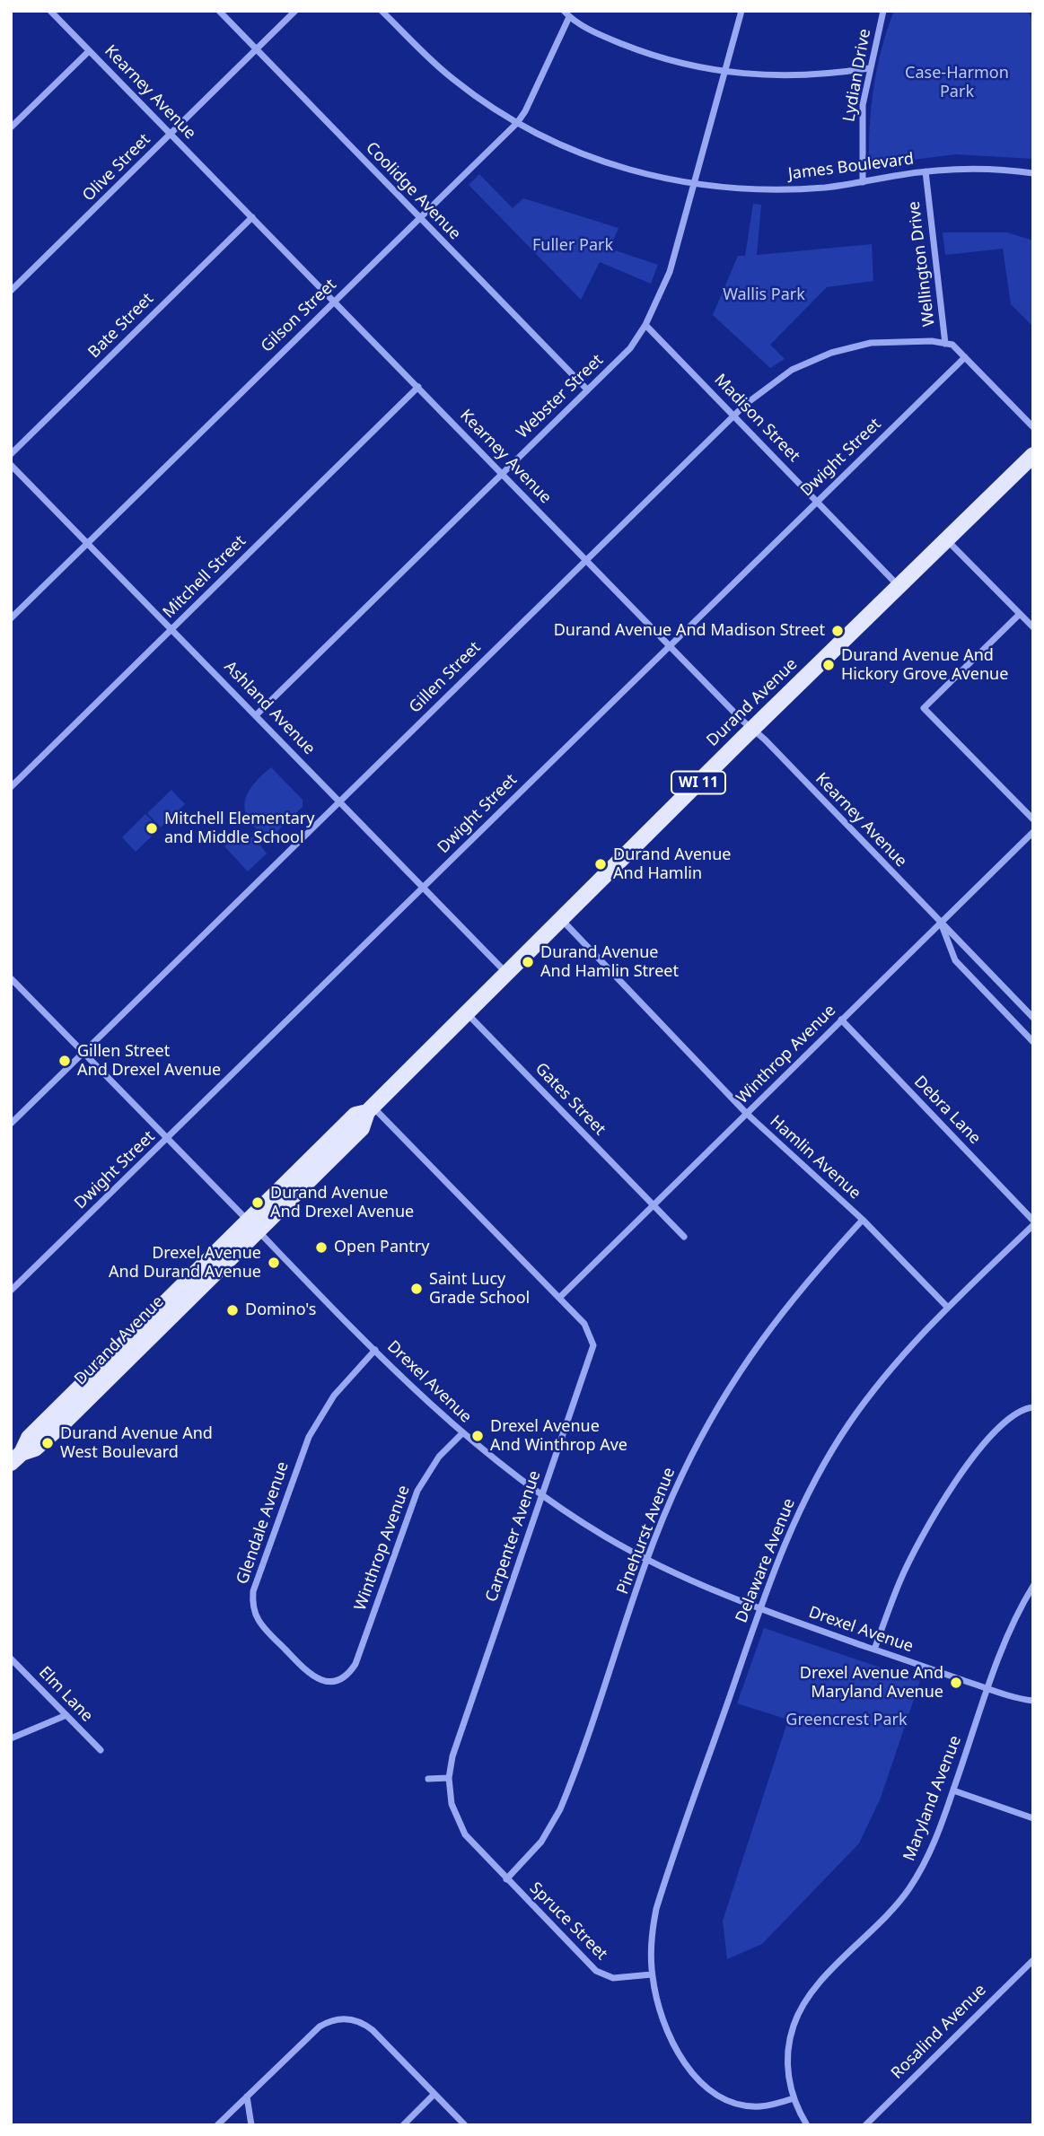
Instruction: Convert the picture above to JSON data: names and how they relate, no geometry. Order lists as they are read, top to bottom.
{
  "streets": {
    "main road": ["Durand Avenue", "WI 11"],
    "street": [
      "Lydian Drive",
      "Kearney Avenue",
      "James Boulevard",
      "Olive Street",
      "Coolidge Avenue",
      "Wellington Drive",
      "Gilson Street",
      "Bate Street",
      "Webster Street",
      "Madison Street",
      "Dwight Street",
      "Mitchell Street",
      "Gillen Street",
      "Ashland Avenue",
      "Winthrop Avenue",
      "Gates Street",
      "Debra Lane",
      "Hamlin Avenue",
      "Drexel Avenue",
      "Glendale Avenue",
      "Pinehurst Avenue",
      "Carpenter Avenue",
      "Delaware Avenue",
      "Elm Lane",
      "Maryland Avenue",
      "Spruce Street",
      "Rosalind Avenue"
    ]
  },
  "crossings": [
    ["Lydian Drive", "James Boulevard"],
    ["Kearney Avenue", "Olive Street"],
    ["Kearney Avenue", "Gilson Street"],
    ["Kearney Avenue", "Bate Street"],
    ["Kearney Avenue", "Webster Street"],
    ["Kearney Avenue", "Dwight Street"],
    ["Kearney Avenue", "Mitchell Street"],
    ["Kearney Avenue", "Gillen Street"],
    ["Kearney Avenue", "Durand Avenue"],
    ["Kearney Avenue", "Winthrop Avenue"],
    ["James Boulevard", "Wellington Drive"],
    ["James Boulevard", "Gilson Street"],
    ["James Boulevard", "Webster Street"],
    ["Olive Street", "Coolidge Avenue"],
    ["Coolidge Avenue", "Gilson Street"],
    ["Coolidge Avenue", "Webster Street"],
    ["Wellington Drive", "Dwight Street"],
    ["Wellington Drive", "Gillen Street"],
    ["Gilson Street", "Ashland Avenue"],
    ["Webster Street", "Madison Street"],
    ["Webster Street", "Ashland Avenue"],
    ["Madison Street", "Dwight Street"],
    ["Madison Street", "Gillen Street"],
    ["Madison Street", "Durand Avenue"],
    ["Dwight Street", "Ashland Avenue"],
    ["Dwight Street", "Drexel Avenue"],
    ["Mitchell Street", "Ashland Avenue"],
    ["Gillen Street", "Ashland Avenue"],
    ["Gillen Street", "Drexel Avenue"],
    ["Durand Avenue", "Ashland Avenue"],
    ["Durand Avenue", "Gates Street"],
    ["Durand Avenue", "Hamlin Avenue"],
    ["Durand Avenue", "Drexel Avenue"],
    ["Durand Avenue", "Carpenter Avenue"],
    ["Winthrop Avenue", "Gates Street"],
    ["Winthrop Avenue", "Debra Lane"],
    ["Winthrop Avenue", "Hamlin Avenue"],
    ["Winthrop Avenue", "Drexel Avenue"],
    ["Winthrop Avenue", "Glendale Avenue"],
    ["Winthrop Avenue", "Carpenter Avenue"],
    ["Hamlin Avenue", "Pinehurst Avenue"],
    ["Hamlin Avenue", "Delaware Avenue"],
    ["Drexel Avenue", "Glendale Avenue"],
    ["Drexel Avenue", "Pinehurst Avenue"],
    ["Drexel Avenue", "Carpenter Avenue"],
    ["Drexel Avenue", "Delaware Avenue"],
    ["Drexel Avenue", "Maryland Avenue"],
    ["Pinehurst Avenue", "Spruce Street"],
    ["Carpenter Avenue", "Spruce Street"],
    ["Delaware Avenue", "Spruce Street"]
  ],
  "parks": [
    "Case-Harmon Park",
    "Fuller Park",
    "Wallis Park",
    "Greencrest Park"
  ],
  "places": [
    "Durand Avenue And Madison Street",
    "Durand Avenue And Hickory Grove Avenue",
    "Mitchell Elementary and Middle School",
    "Durand Avenue And Hamlin",
    "Durand Avenue And Hamlin Street",
    "Gillen Street And Drexel Avenue",
    "Durand Avenue And Drexel Avenue",
    "Open Pantry",
    "Drexel Avenue And Durand Avenue",
    "Saint Lucy Grade School",
    "Domino's",
    "Drexel Avenue And Winthrop Ave",
    "Durand Avenue And West Boulevard",
    "Drexel Avenue And Maryland Avenue"
  ]
}
